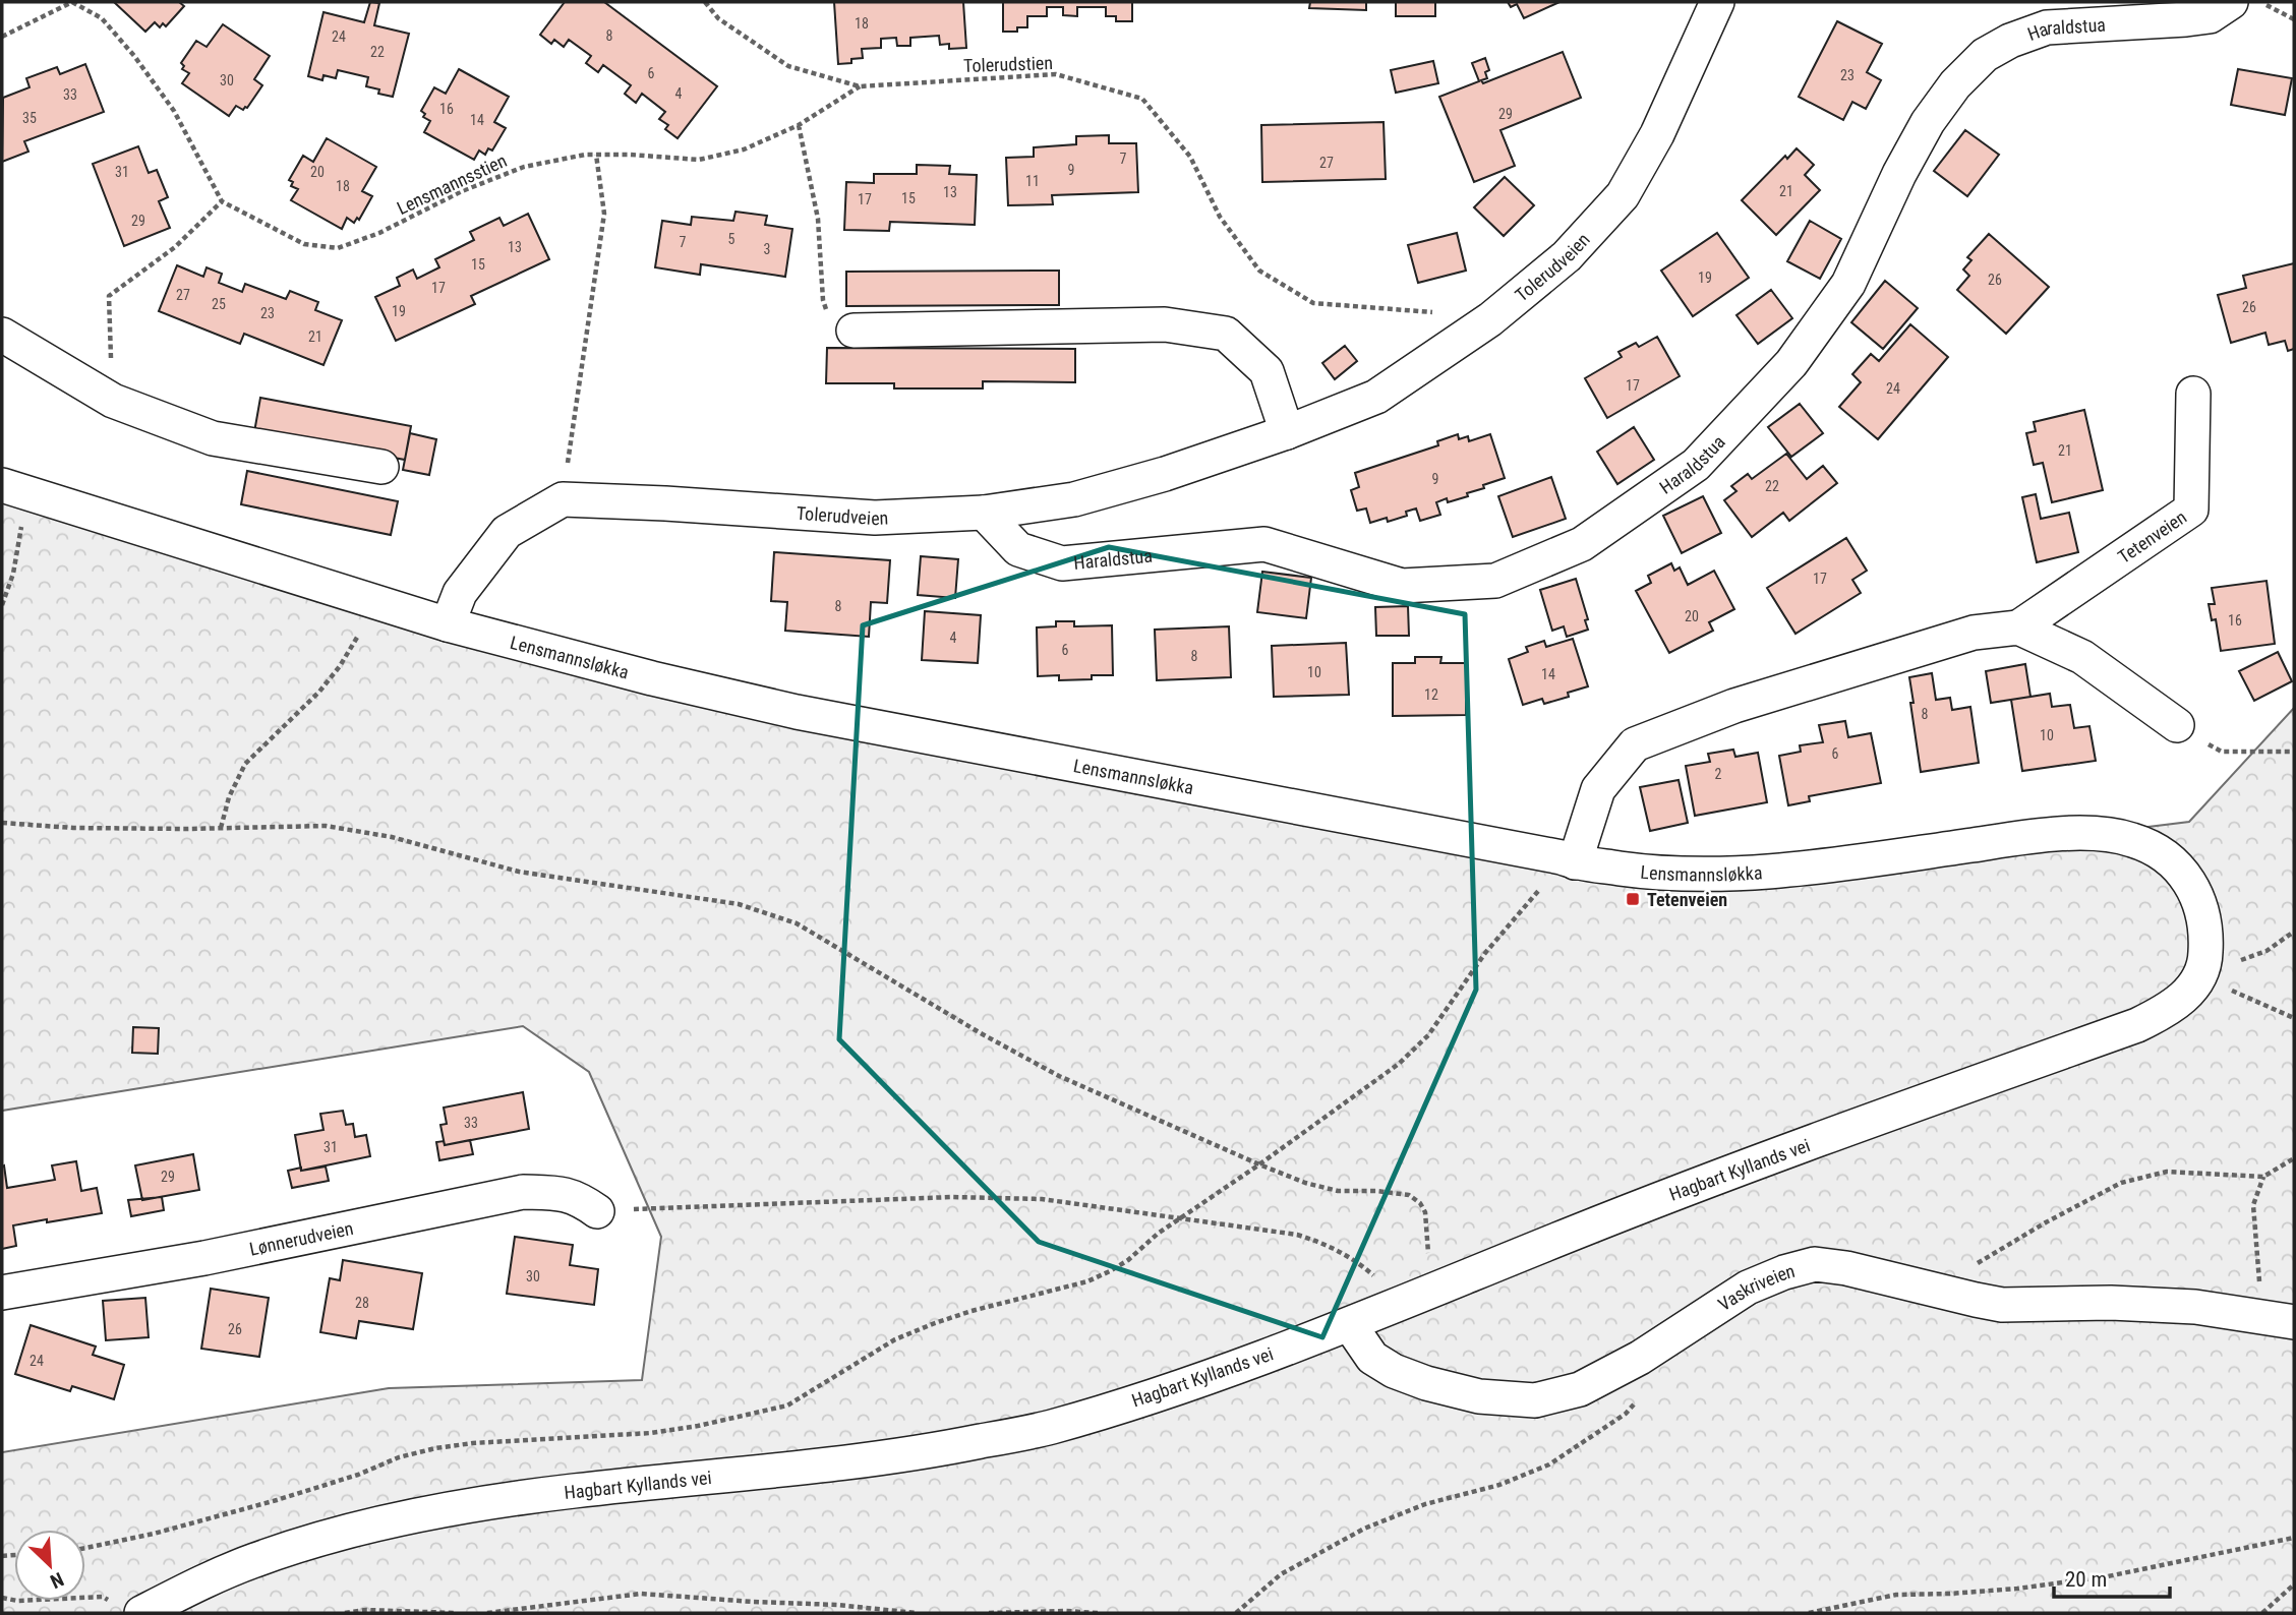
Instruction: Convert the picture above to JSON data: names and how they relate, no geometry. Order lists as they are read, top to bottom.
{
  "streets": {
    "street": [
      "Haraldstua",
      "Tolerudveien",
      "Tetenveien",
      "Lensmannsløkka",
      "Hagbart Kyllands vei",
      "Lønnerudveien",
      "Vaskriveien"
    ],
    "path": ["Tolerudstien", "Lensmannsstien"]
  },
  "crossings": [
    ["Haraldstua", "Tolerudveien"],
    ["Tolerudstien", "Lensmannsstien"],
    ["Tolerudstien", "Tolerudveien"],
    ["Tetenveien", "Lensmannsløkka"],
    ["Lensmannsløkka", "Hagbart Kyllands vei"],
    ["Hagbart Kyllands vei", "Vaskriveien"]
  ],
  "places": {
    "transit": ["Tetenveien"]
  },
  "house_numbers": [
    "18",
    "8",
    "24",
    "22",
    "6",
    "23",
    "30",
    "4",
    "33",
    "16",
    "29",
    "35",
    "14",
    "7",
    "27",
    "9",
    "31",
    "20",
    "11",
    "18",
    "21",
    "13",
    "15",
    "17",
    "29",
    "5",
    "7",
    "13",
    "3",
    "15",
    "19",
    "26",
    "17",
    "27",
    "25",
    "26",
    "19",
    "23",
    "21",
    "17",
    "24",
    "21",
    "9",
    "22",
    "17",
    "8",
    "20",
    "16",
    "4",
    "6",
    "8",
    "10",
    "14",
    "12",
    "8",
    "10",
    "6",
    "2",
    "33",
    "31",
    "29",
    "30",
    "28",
    "26",
    "24"
  ],
  "scale_bar": "20 m",
  "north": "bottom right"
}
